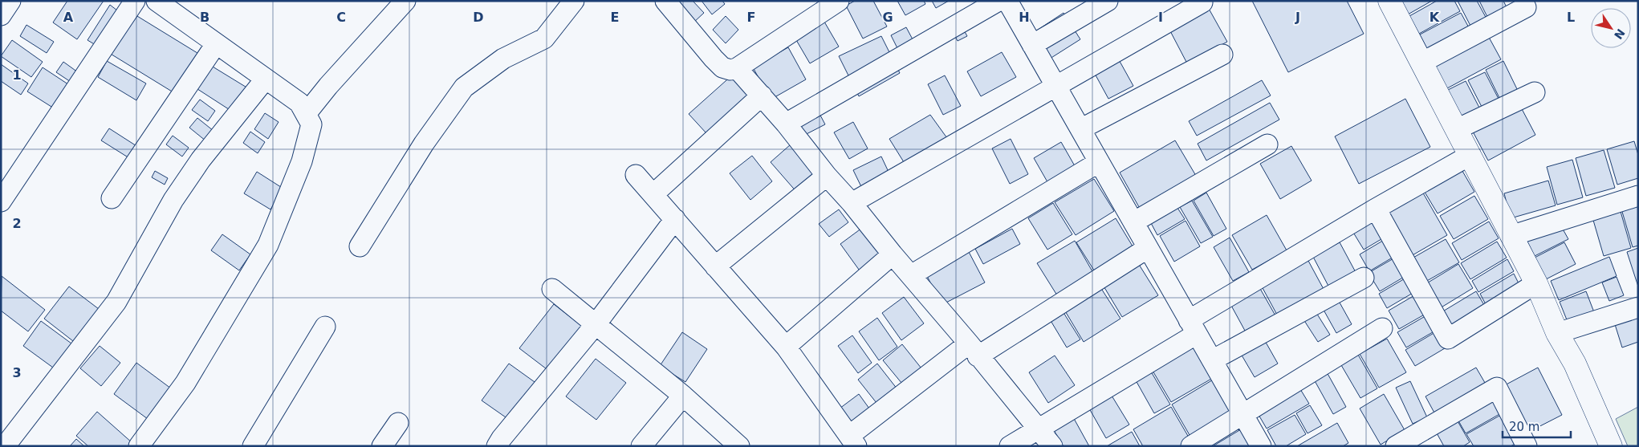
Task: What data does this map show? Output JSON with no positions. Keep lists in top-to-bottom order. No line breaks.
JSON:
{"scale_bar":"20 m","north":"bottom right","grid":{"columns":["A","B","C","D","E","F","G","H","I","J","K","L"],"rows":["1","2","3"]}}
